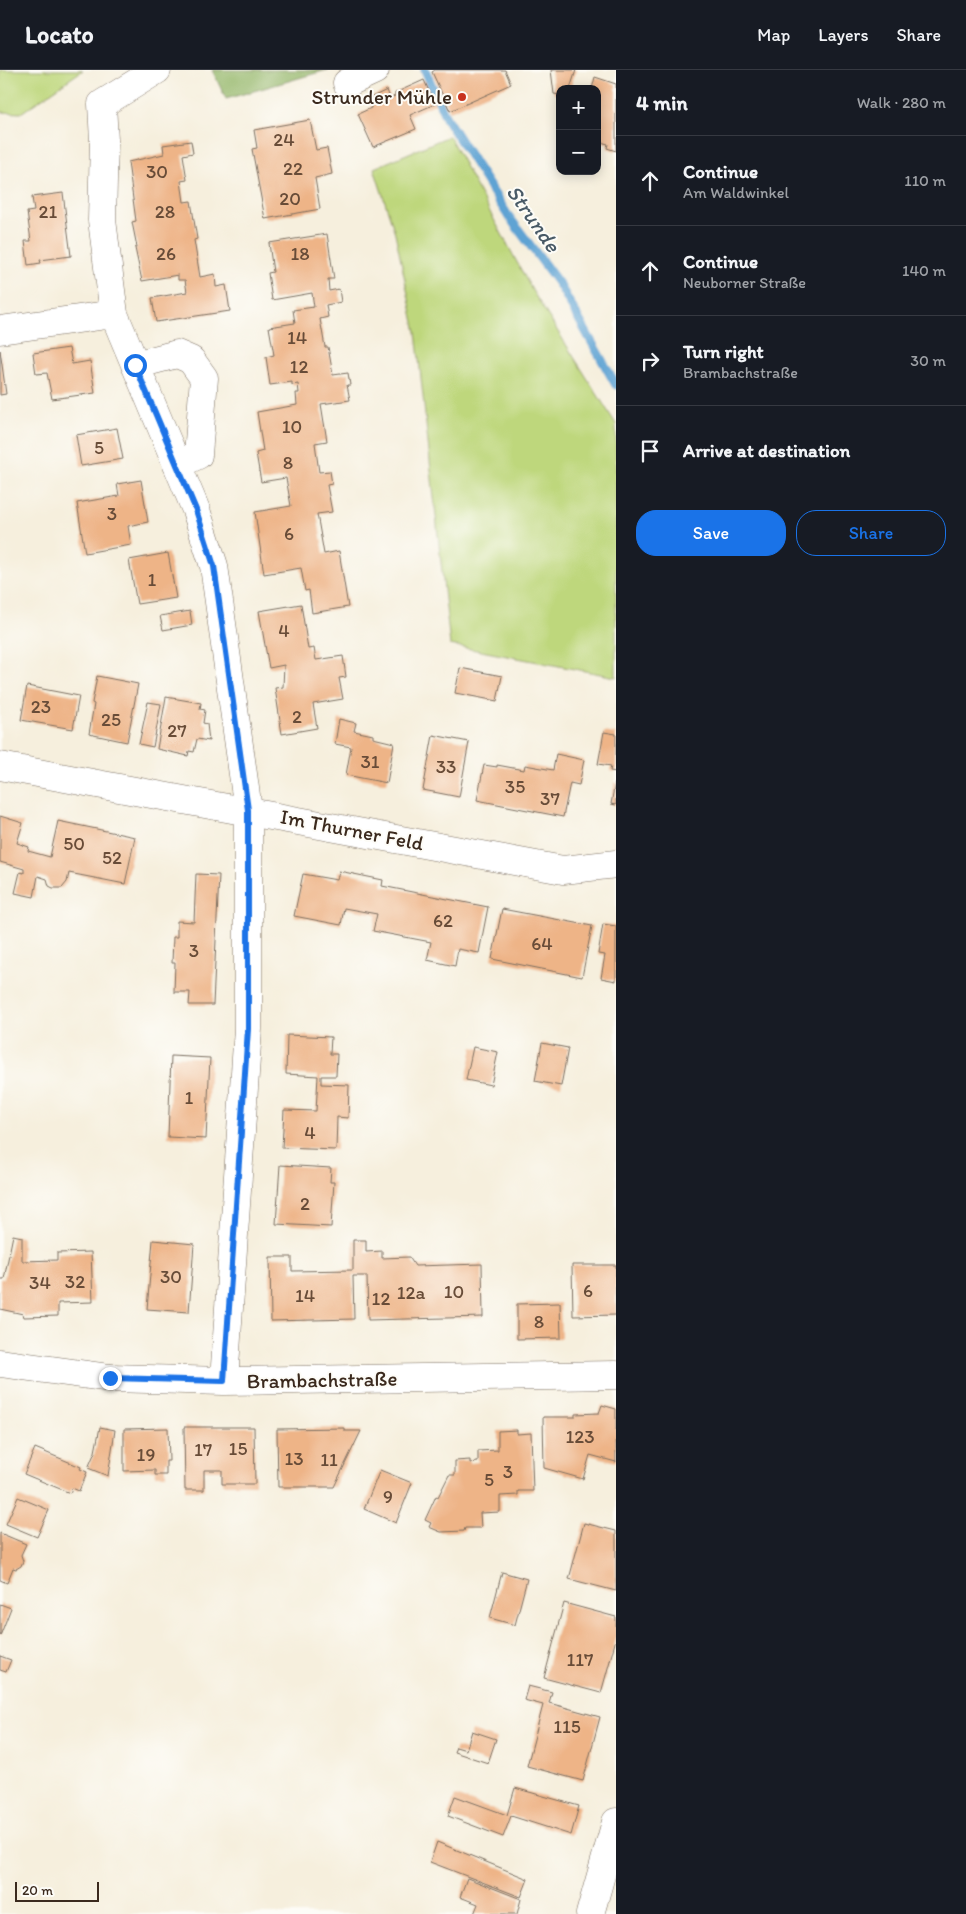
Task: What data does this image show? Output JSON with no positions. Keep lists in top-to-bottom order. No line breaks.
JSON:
{"streets":{"street":["Im Thurner Feld","Brambachstraße"]},"water":["Strunde"],"places":["Strunder Mühle"],"house_numbers":["24","22","30","20","21","28","26","18","14","12","10","5","8","3","6","1","4","23","2","25","27","31","33","35","37","50","52","62","64","3","1","4","2","30","32","34","6","10","12a","14","12","8","123","15","17","19","13","11","3","5","9","117","115"],"scale_bar":"20 m","page":{"header":"Locato","nav":["Map","Layers","Share"],"heading":["4 min","Walk · 280 m"],"map_buttons":["+","−"],"list":[["Continue","Am Waldwinkel","110 m"],["Continue","Neuborner Straße","140 m"],["Turn right","Brambachstraße","30 m"],"Arrive at destination"],"buttons":["Save","Share"],"scale":"20 m"}}
